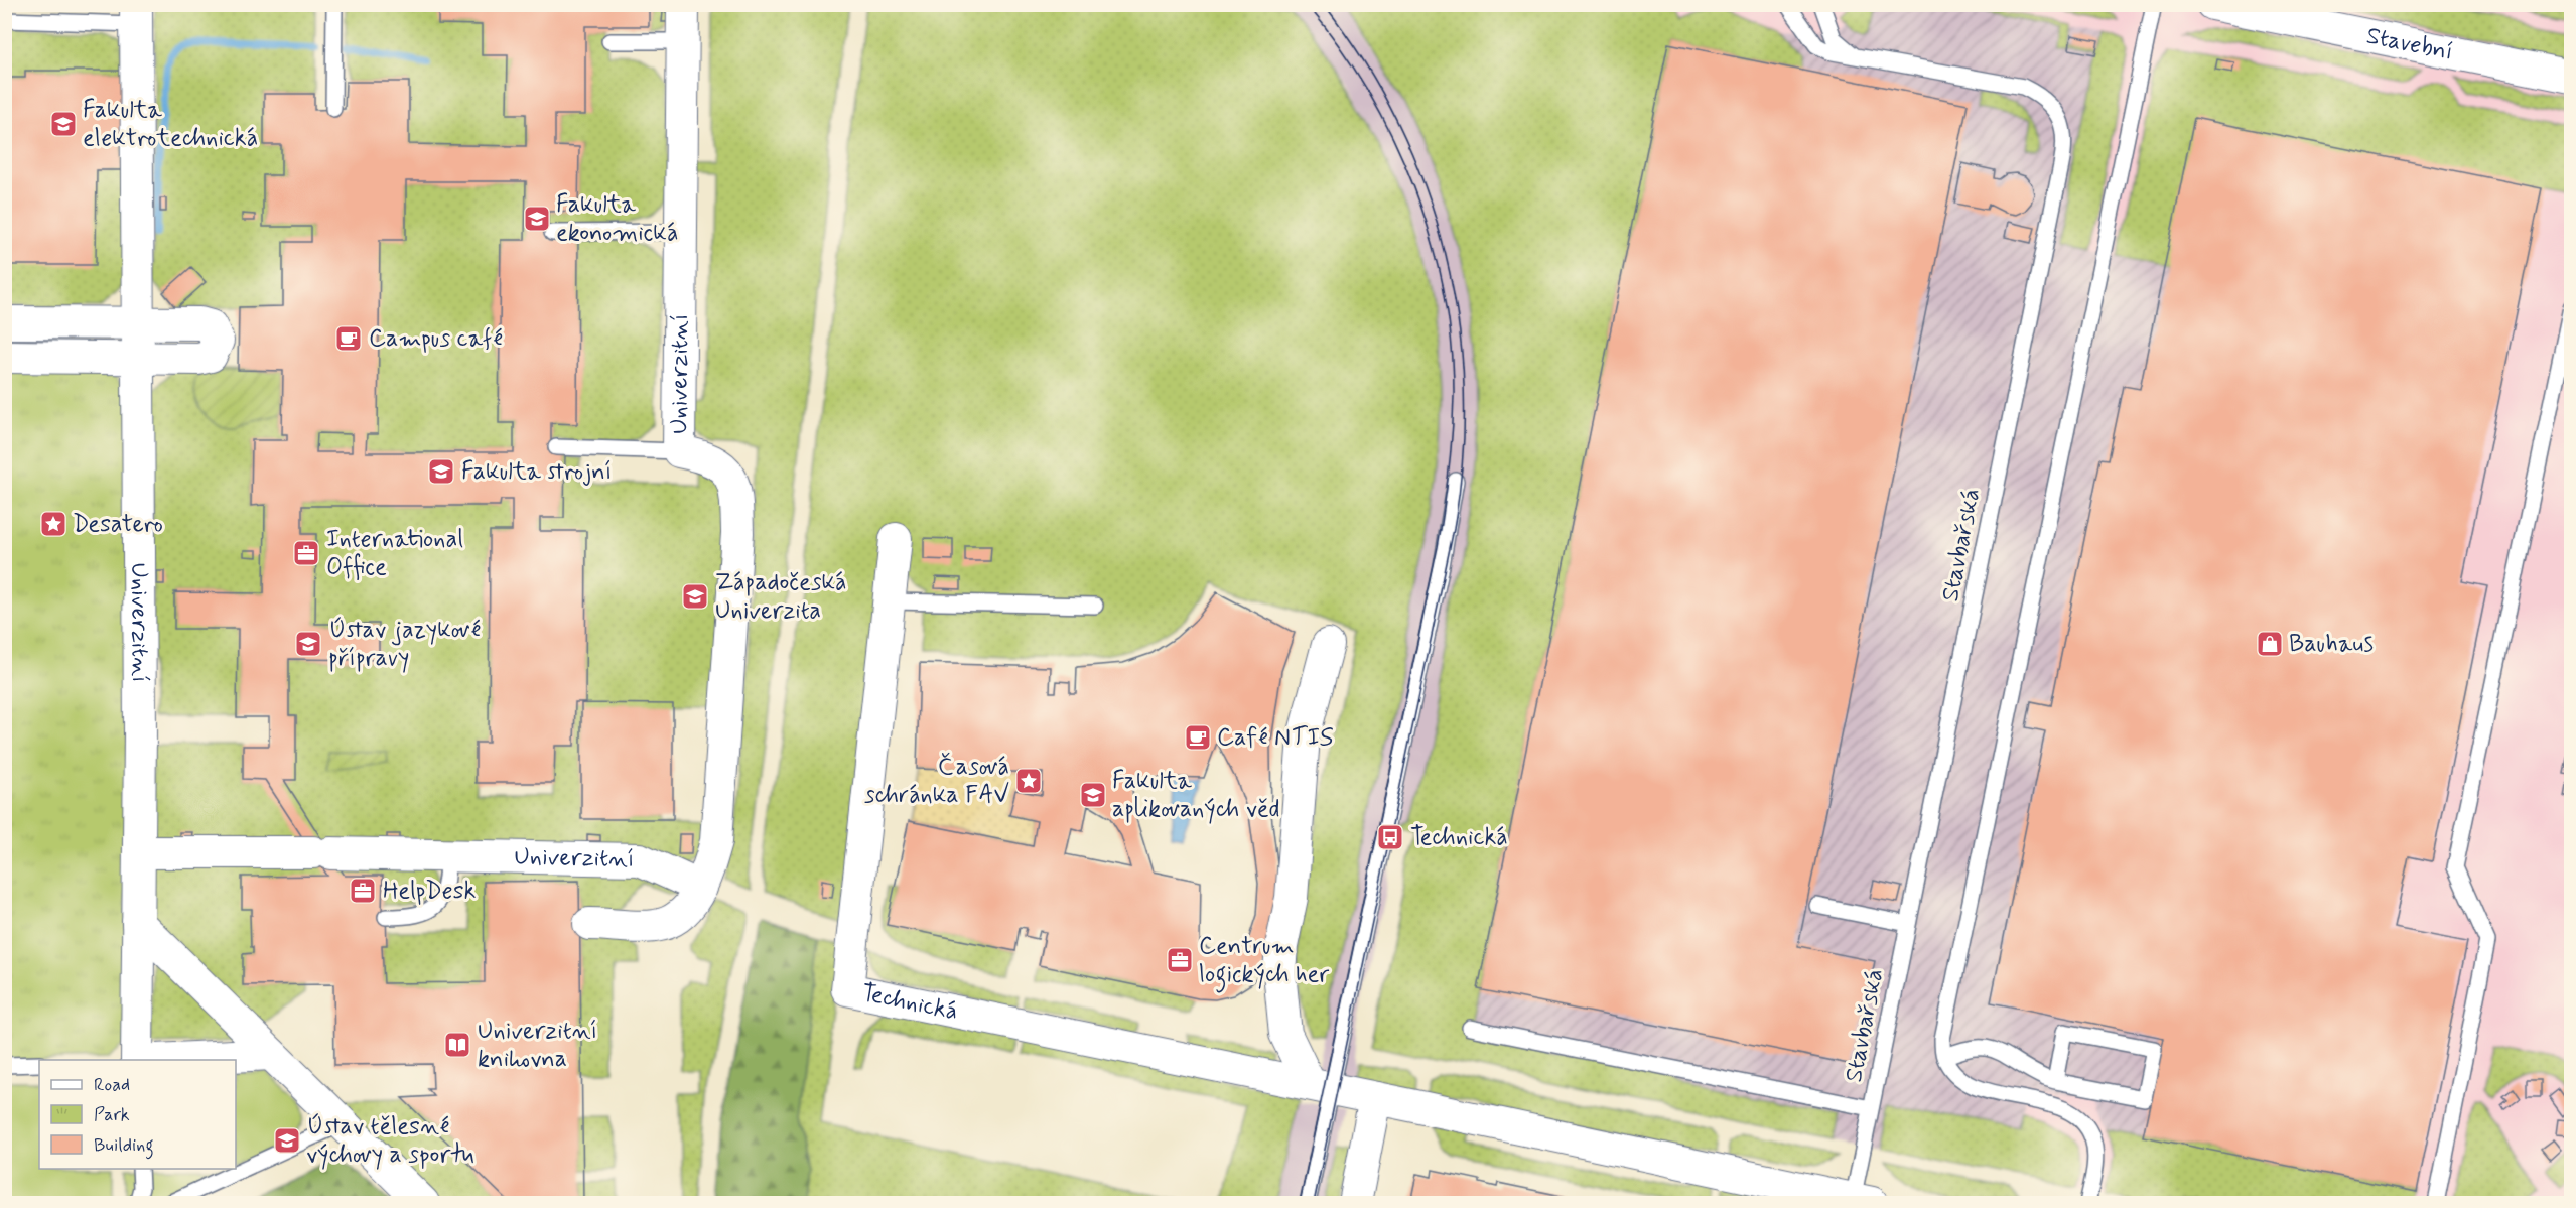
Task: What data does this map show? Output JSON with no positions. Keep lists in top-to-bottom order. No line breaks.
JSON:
{"streets":{"street":["Stavební","Univerzitní","Technická"],"lane":["Stavbařská"]},"crossings":[["Stavbařská","Technická"]],"places":{"school or university":["Fakulta elektrotechnická","Fakulta ekonomická","Fakulta strojní","Západočeská Univerzita","Ústav jazykové přípravy","Fakulta aplikovaných věd","Ústav tělesné výchovy a sportu"],"cafe":["Campus café","Café NTIS"],"place":["Desatero","Časová schránka FAV"],"office":["International Office","HelpDesk","Centrum logických her"],"shop":["Bauhaus"],"bus stop":["Technická"],"library":["Univerzitní knihovna"]},"legend":["Road","Park","Building"]}
